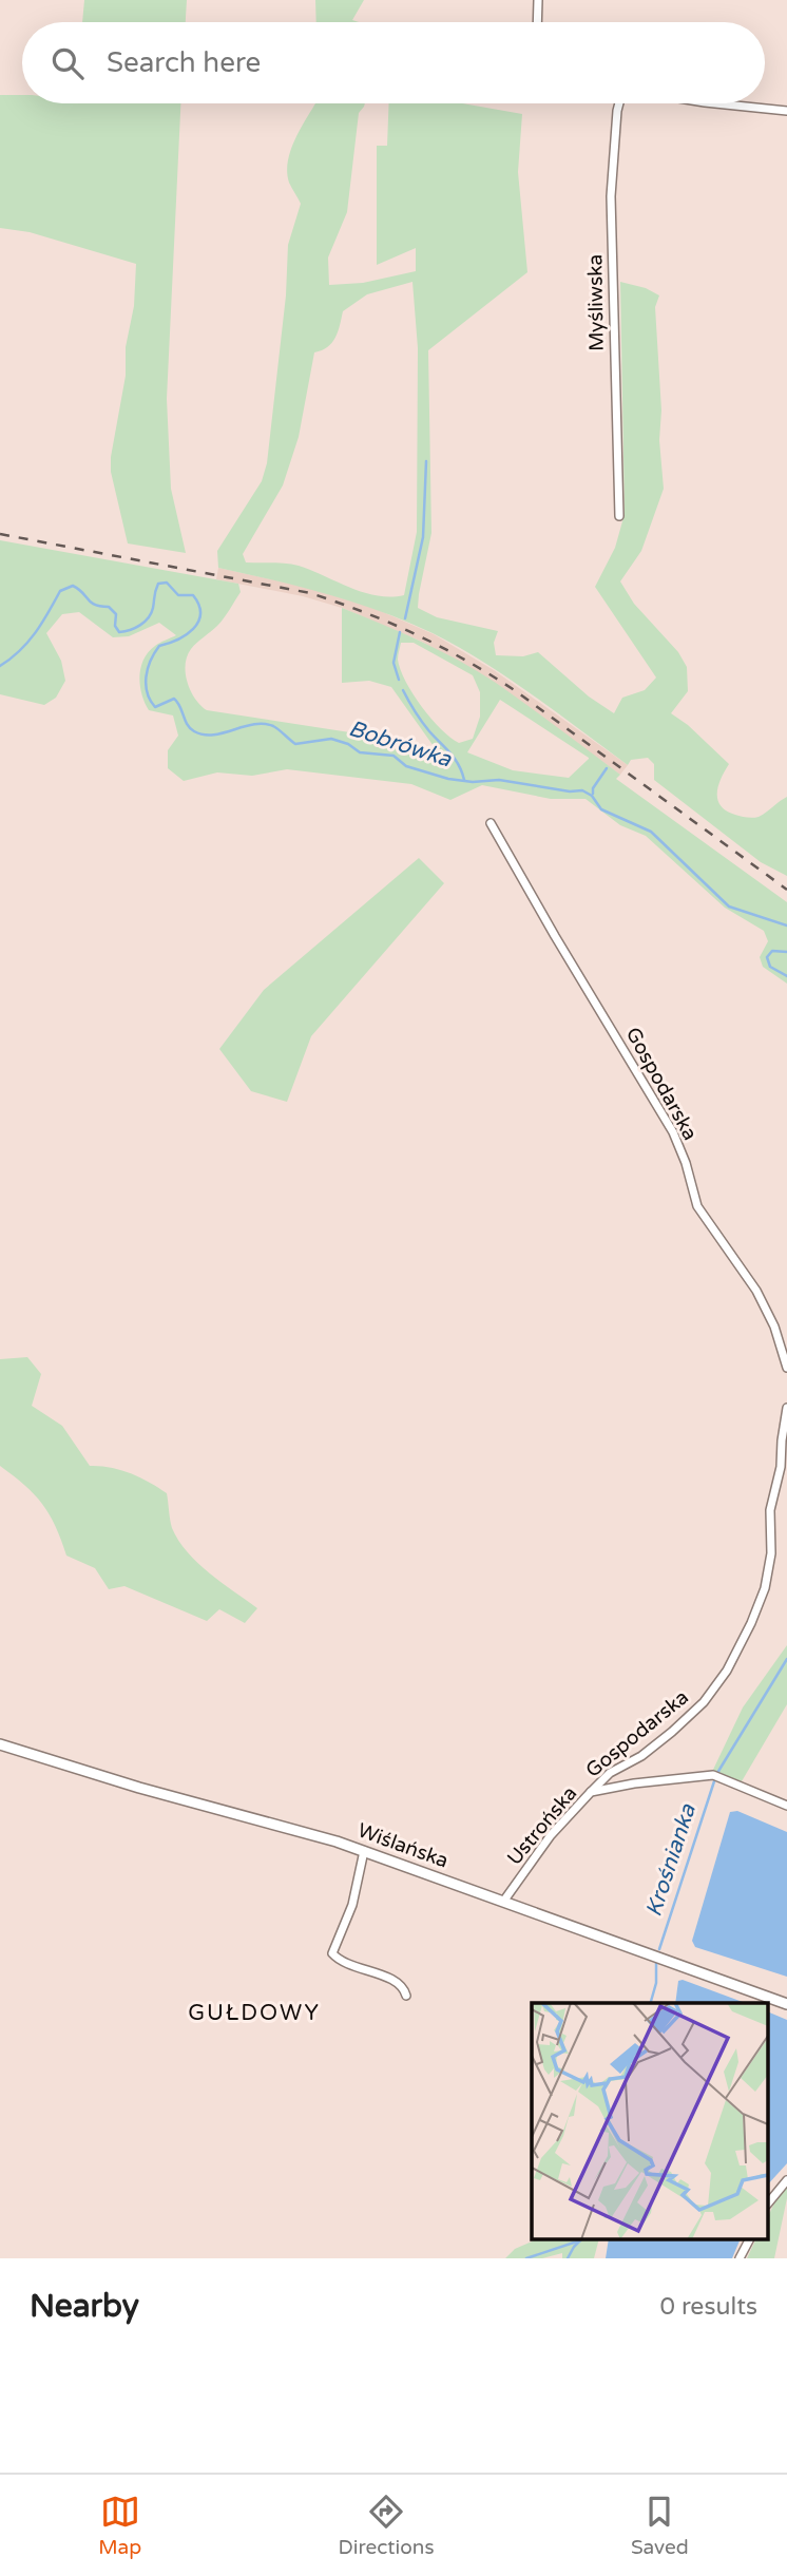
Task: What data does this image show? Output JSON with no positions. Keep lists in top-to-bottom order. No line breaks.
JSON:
{"streets":{"street":["Myśliwska","Gospodarska","Ustrońska","Wiślańska"]},"crossings":[["Gospodarska","Ustrońska"],["Ustrońska","Wiślańska"]],"districts":["GUŁDOWY"],"water":["Bobrówka","Krośnianka"],"page":{"search":"Search here","heading":["Nearby","0 results"],"nav":["Map","Directions","Saved"]}}
